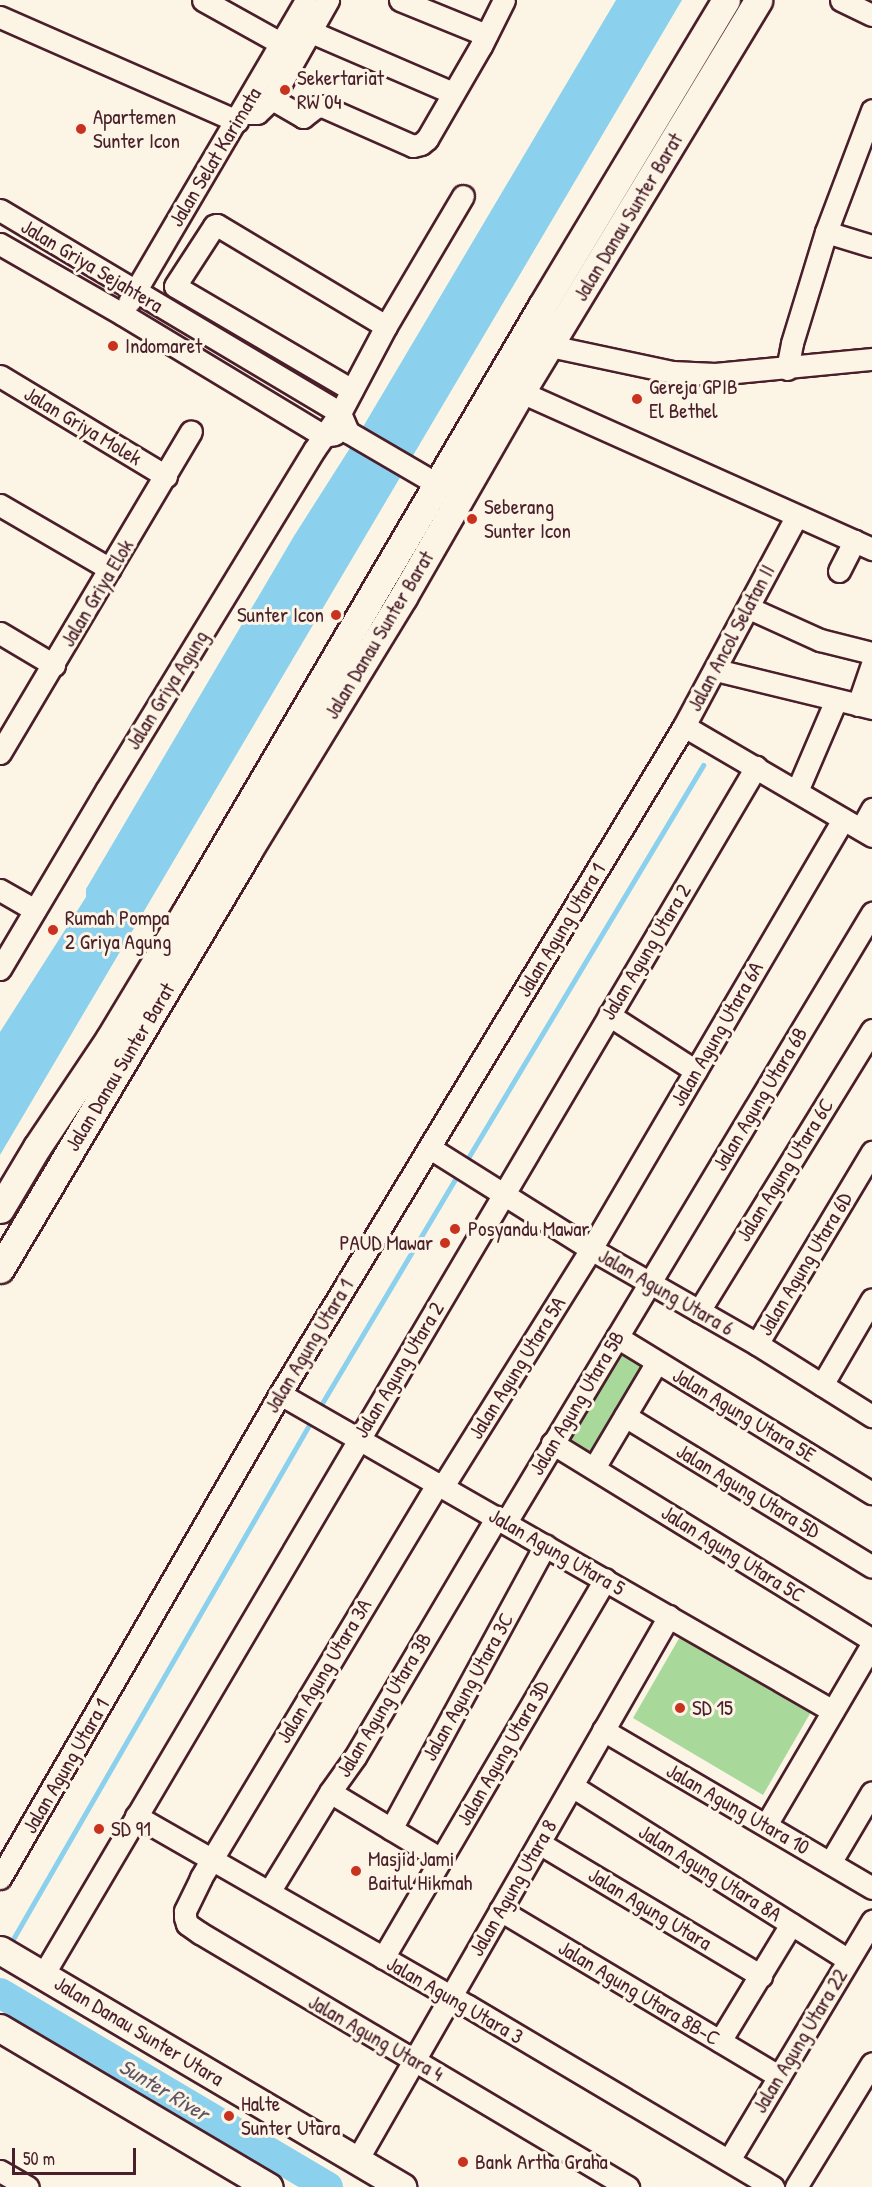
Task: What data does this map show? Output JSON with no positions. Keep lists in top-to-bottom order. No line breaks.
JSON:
{"streets":{"main road":["Jalan Danau Sunter Barat","Jalan Danau Sunter Utara"],"street":["Jalan Selat Karimata","Jalan Griya Sejahtera","Jalan Griya Molek","Jalan Griya Elok","Jalan Ancol Selatan II","Jalan Griya Agung","Jalan Agung Utara 1","Jalan Agung Utara 2","Jalan Agung Utara 6A","Jalan Agung Utara 6B","Jalan Agung Utara 6C","Jalan Agung Utara 6D","Jalan Agung Utara 6","Jalan Agung Utara 5A","Jalan Agung Utara 5B","Jalan Agung Utara 5E","Jalan Agung Utara 5D","Jalan Agung Utara 5","Jalan Agung Utara 5C","Jalan Agung Utara 3A","Jalan Agung Utara 3C","Jalan Agung Utara 3B","Jalan Agung Utara 3D","Jalan Agung Utara 10","Jalan Agung Utara 8A","Jalan Agung Utara 8","Jalan Agung Utara","Jalan Agung Utara 8B-C","Jalan Agung Utara 3","Jalan Agung Utara 4","Jalan Agung Utara 22"]},"crossings":[["Jalan Selat Karimata","Jalan Griya Sejahtera"],["Jalan Danau Sunter Barat","Jalan Griya Sejahtera"],["Jalan Griya Sejahtera","Jalan Griya Agung"],["Jalan Griya Molek","Jalan Griya Elok"],["Jalan Ancol Selatan II","Jalan Agung Utara 1"],["Jalan Ancol Selatan II","Jalan Agung Utara 2"],["Jalan Ancol Selatan II","Jalan Agung Utara 6A"],["Jalan Agung Utara 1","Jalan Agung Utara 6"],["Jalan Agung Utara 1","Jalan Agung Utara 5"],["Jalan Agung Utara 2","Jalan Agung Utara 6"],["Jalan Agung Utara 2","Jalan Agung Utara 5"],["Jalan Agung Utara 2","Jalan Agung Utara 3"],["Jalan Agung Utara 2","Jalan Danau Sunter Utara"],["Jalan Agung Utara 6A","Jalan Agung Utara 6"],["Jalan Agung Utara 6A","Jalan Agung Utara 5A"],["Jalan Agung Utara 6B","Jalan Agung Utara 6"],["Jalan Agung Utara 6B","Jalan Agung Utara 5B"],["Jalan Agung Utara 6C","Jalan Agung Utara 6"],["Jalan Agung Utara 6D","Jalan Agung Utara 6"],["Jalan Agung Utara 6","Jalan Agung Utara 5A"],["Jalan Agung Utara 6","Jalan Agung Utara 5B"],["Jalan Agung Utara 5A","Jalan Agung Utara 5"],["Jalan Agung Utara 5A","Jalan Agung Utara 3A"],["Jalan Agung Utara 5B","Jalan Agung Utara 5E"],["Jalan Agung Utara 5B","Jalan Agung Utara 5"],["Jalan Agung Utara 5B","Jalan Agung Utara 5C"],["Jalan Agung Utara 5B","Jalan Agung Utara 3B"],["Jalan Agung Utara 5","Jalan Agung Utara 3A"],["Jalan Agung Utara 5","Jalan Agung Utara 3C"],["Jalan Agung Utara 5","Jalan Agung Utara 3B"],["Jalan Agung Utara 5","Jalan Agung Utara 3D"],["Jalan Agung Utara 5","Jalan Agung Utara 8"],["Jalan Agung Utara 3A","Jalan Agung Utara 3"],["Jalan Agung Utara 3A","Jalan Agung Utara 4"],["Jalan Agung Utara 3B","Jalan Agung Utara 3"],["Jalan Agung Utara 3D","Jalan Agung Utara 3"],["Jalan Agung Utara 10","Jalan Agung Utara 8"],["Jalan Agung Utara 8A","Jalan Agung Utara 8"],["Jalan Agung Utara 8A","Jalan Agung Utara 22"],["Jalan Agung Utara 8","Jalan Agung Utara"],["Jalan Agung Utara 8","Jalan Agung Utara 8B-C"],["Jalan Agung Utara 8","Jalan Agung Utara 3"],["Jalan Agung Utara 8","Jalan Danau Sunter Utara"],["Jalan Agung Utara 8","Jalan Agung Utara 4"],["Jalan Agung Utara 8B-C","Jalan Agung Utara 22"],["Jalan Agung Utara 3","Jalan Agung Utara 4"],["Jalan Agung Utara 3","Jalan Agung Utara 22"]],"water":["Sunter River"],"places":["Sekertariat RW 04","Apartemen Sunter Icon","Indomaret","Gereja GPIB El Bethel","Seberang Sunter Icon","Sunter Icon","Rumah Pompa 2 Griya Agung","Posyandu Mawar","PAUD Mawar","SD 15","SD 91","Masjid Jami Baitul Hikmah","Halte Sunter Utara","Bank Artha Graha"],"scale_bar":"50 m"}
